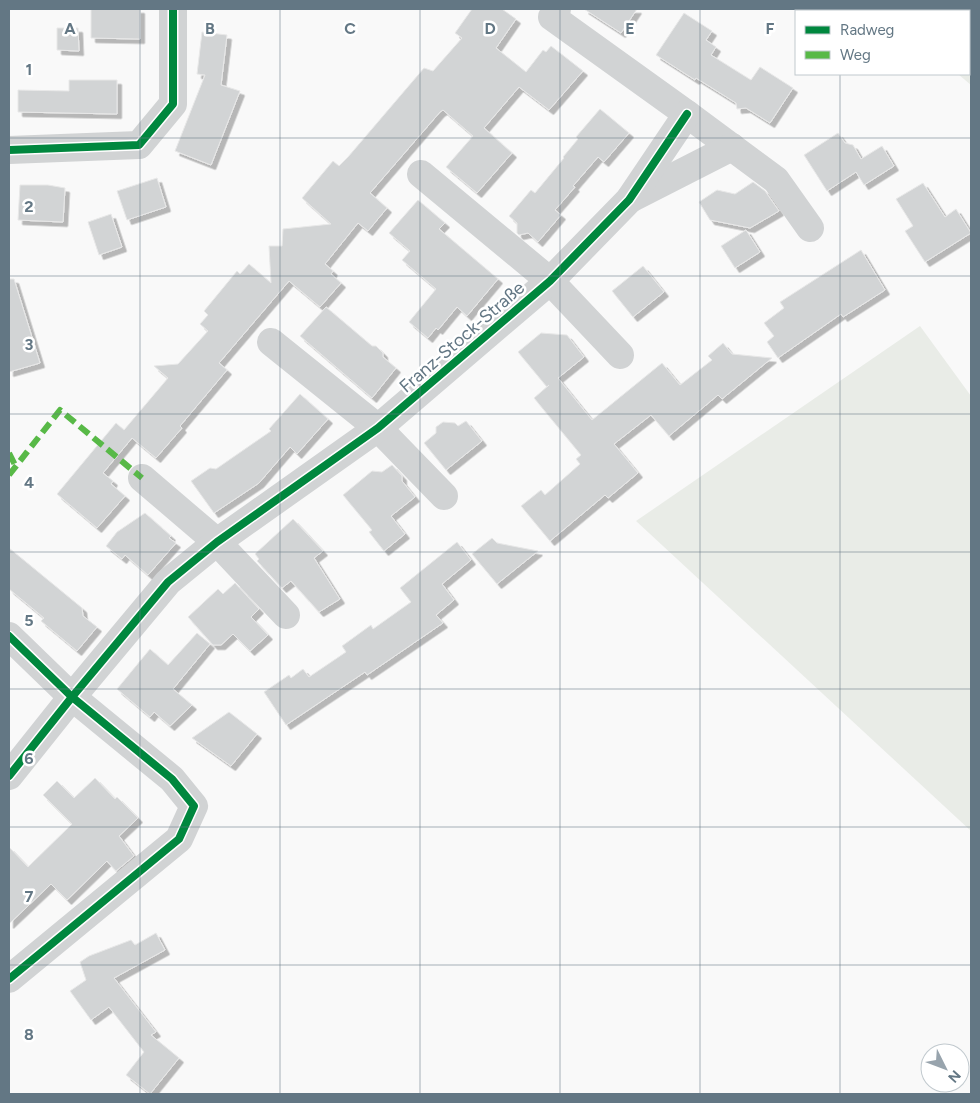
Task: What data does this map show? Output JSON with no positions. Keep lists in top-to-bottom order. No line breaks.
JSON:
{"streets":{"street":["Franz-Stock-Straße"]},"legend":["Radweg","Weg"],"north":"bottom right","grid":{"columns":["A","B","C","D","E","F"],"rows":["1","2","3","4","5","6","7","8"]}}
